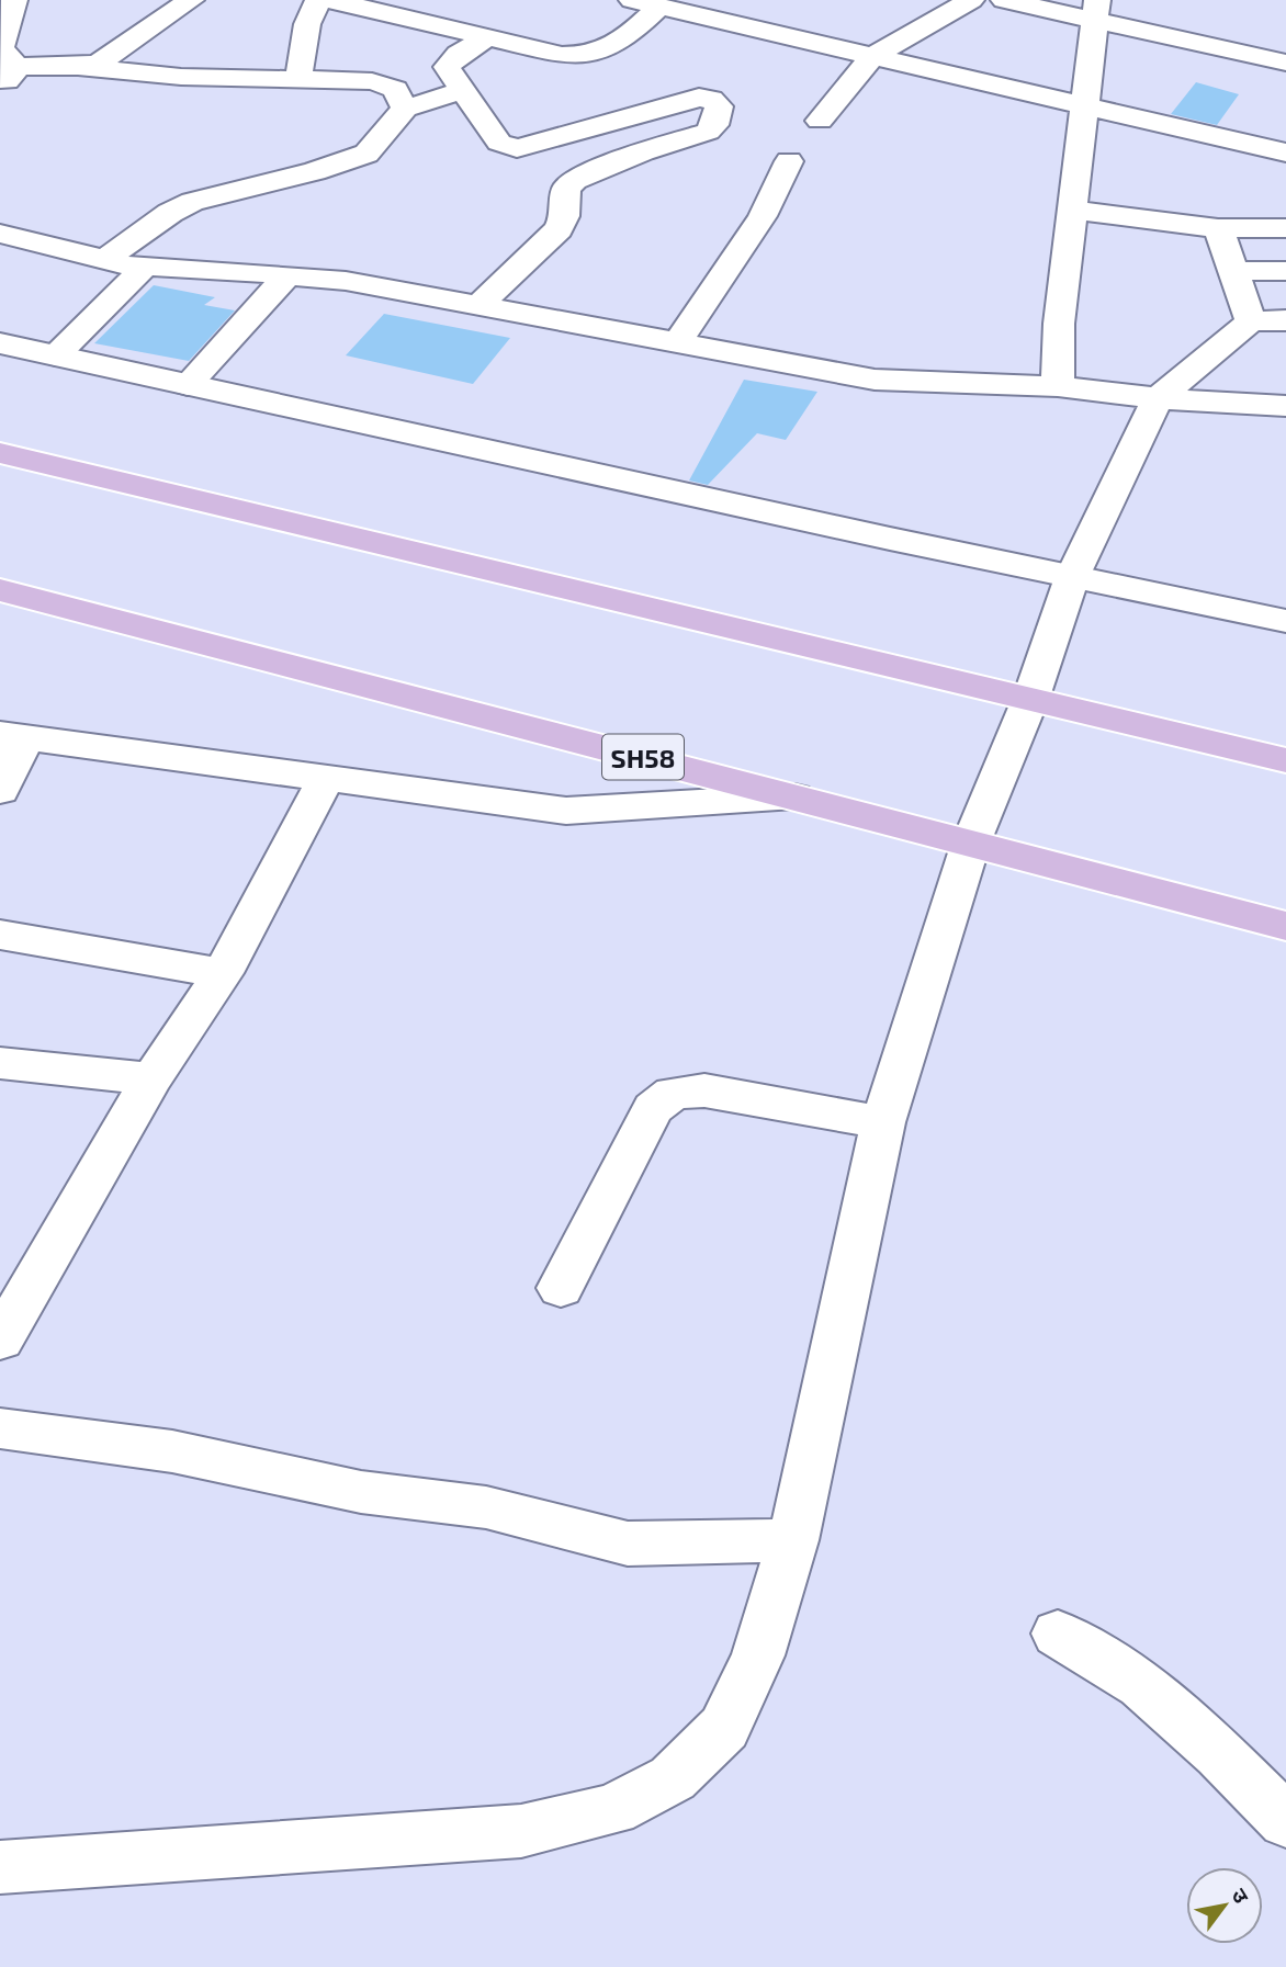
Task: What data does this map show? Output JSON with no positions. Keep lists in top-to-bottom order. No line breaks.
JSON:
{"streets":{"main road":["SH58"]},"north":"top right"}
